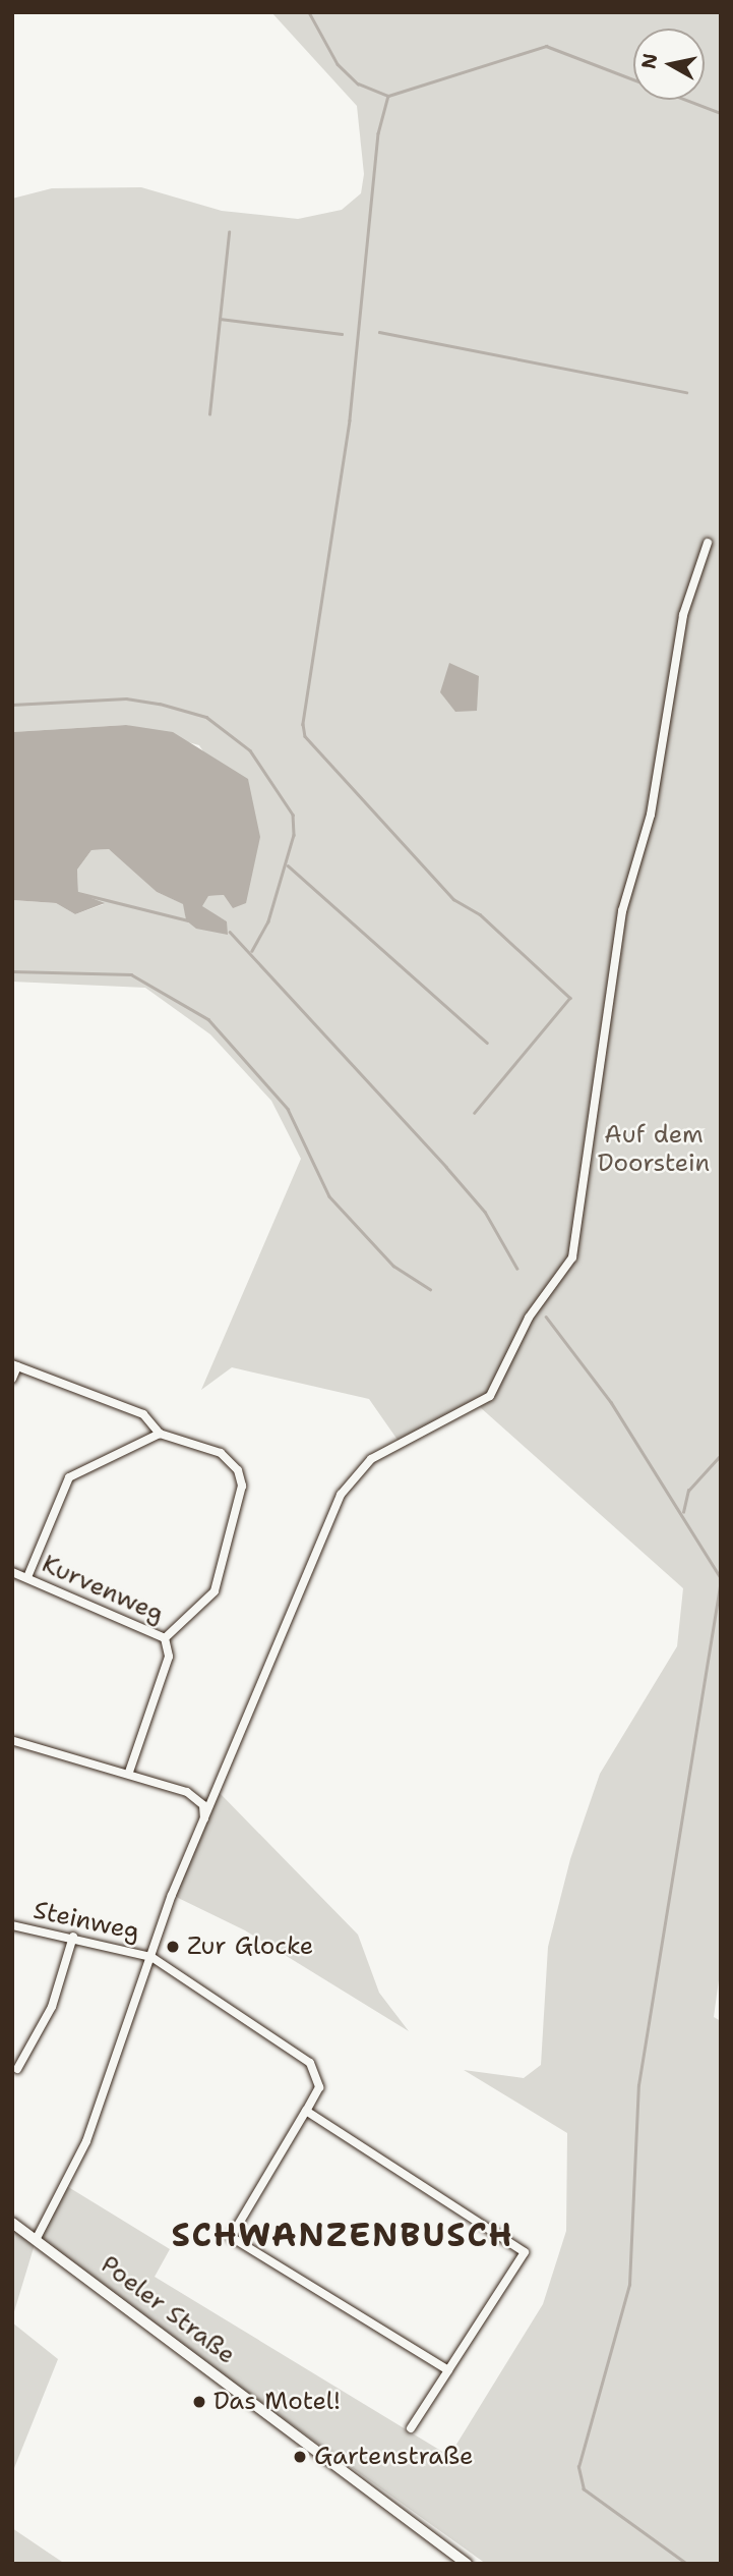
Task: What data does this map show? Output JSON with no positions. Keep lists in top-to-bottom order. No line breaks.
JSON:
{"streets":{"main road":["Poeler Straße"],"street":["Kurvenweg","Steinweg"]},"districts":["SCHWANZENBUSCH"],"parks":["Auf dem Doorstein"],"places":["Zur Glocke","Das Motel!","Gartenstraße"],"north":"left"}
